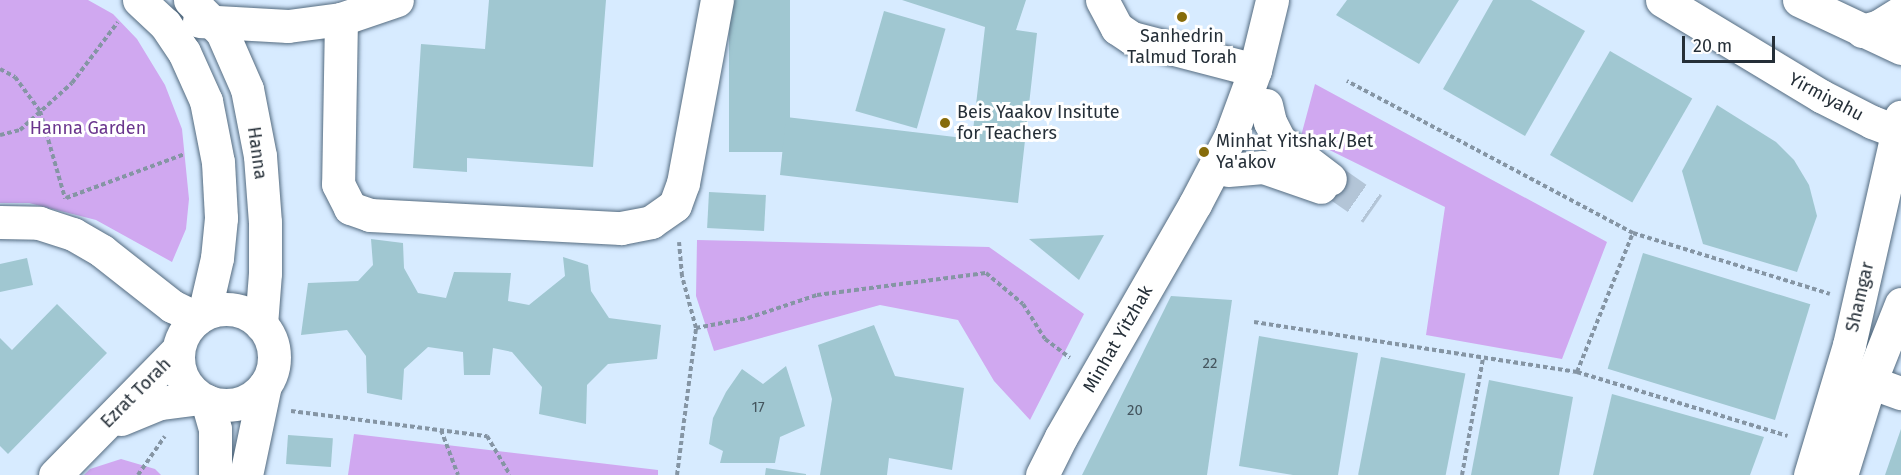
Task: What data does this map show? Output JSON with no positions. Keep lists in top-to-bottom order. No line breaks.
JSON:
{"streets":{"street":["Yirmiyahu","Hanna","Shamgar","Minhat Yitzhak","Ezrat Torah"]},"crossings":[["Yirmiyahu","Shamgar"],["Hanna","Ezrat Torah"]],"parks":["Hanna Garden"],"places":["Sanhedrin Talmud Torah","Beis Yaakov Insitute for Teachers","Minhat Yitshak/Bet Ya'akov"],"house_numbers":["22","17","20"],"scale_bar":"20 m"}
